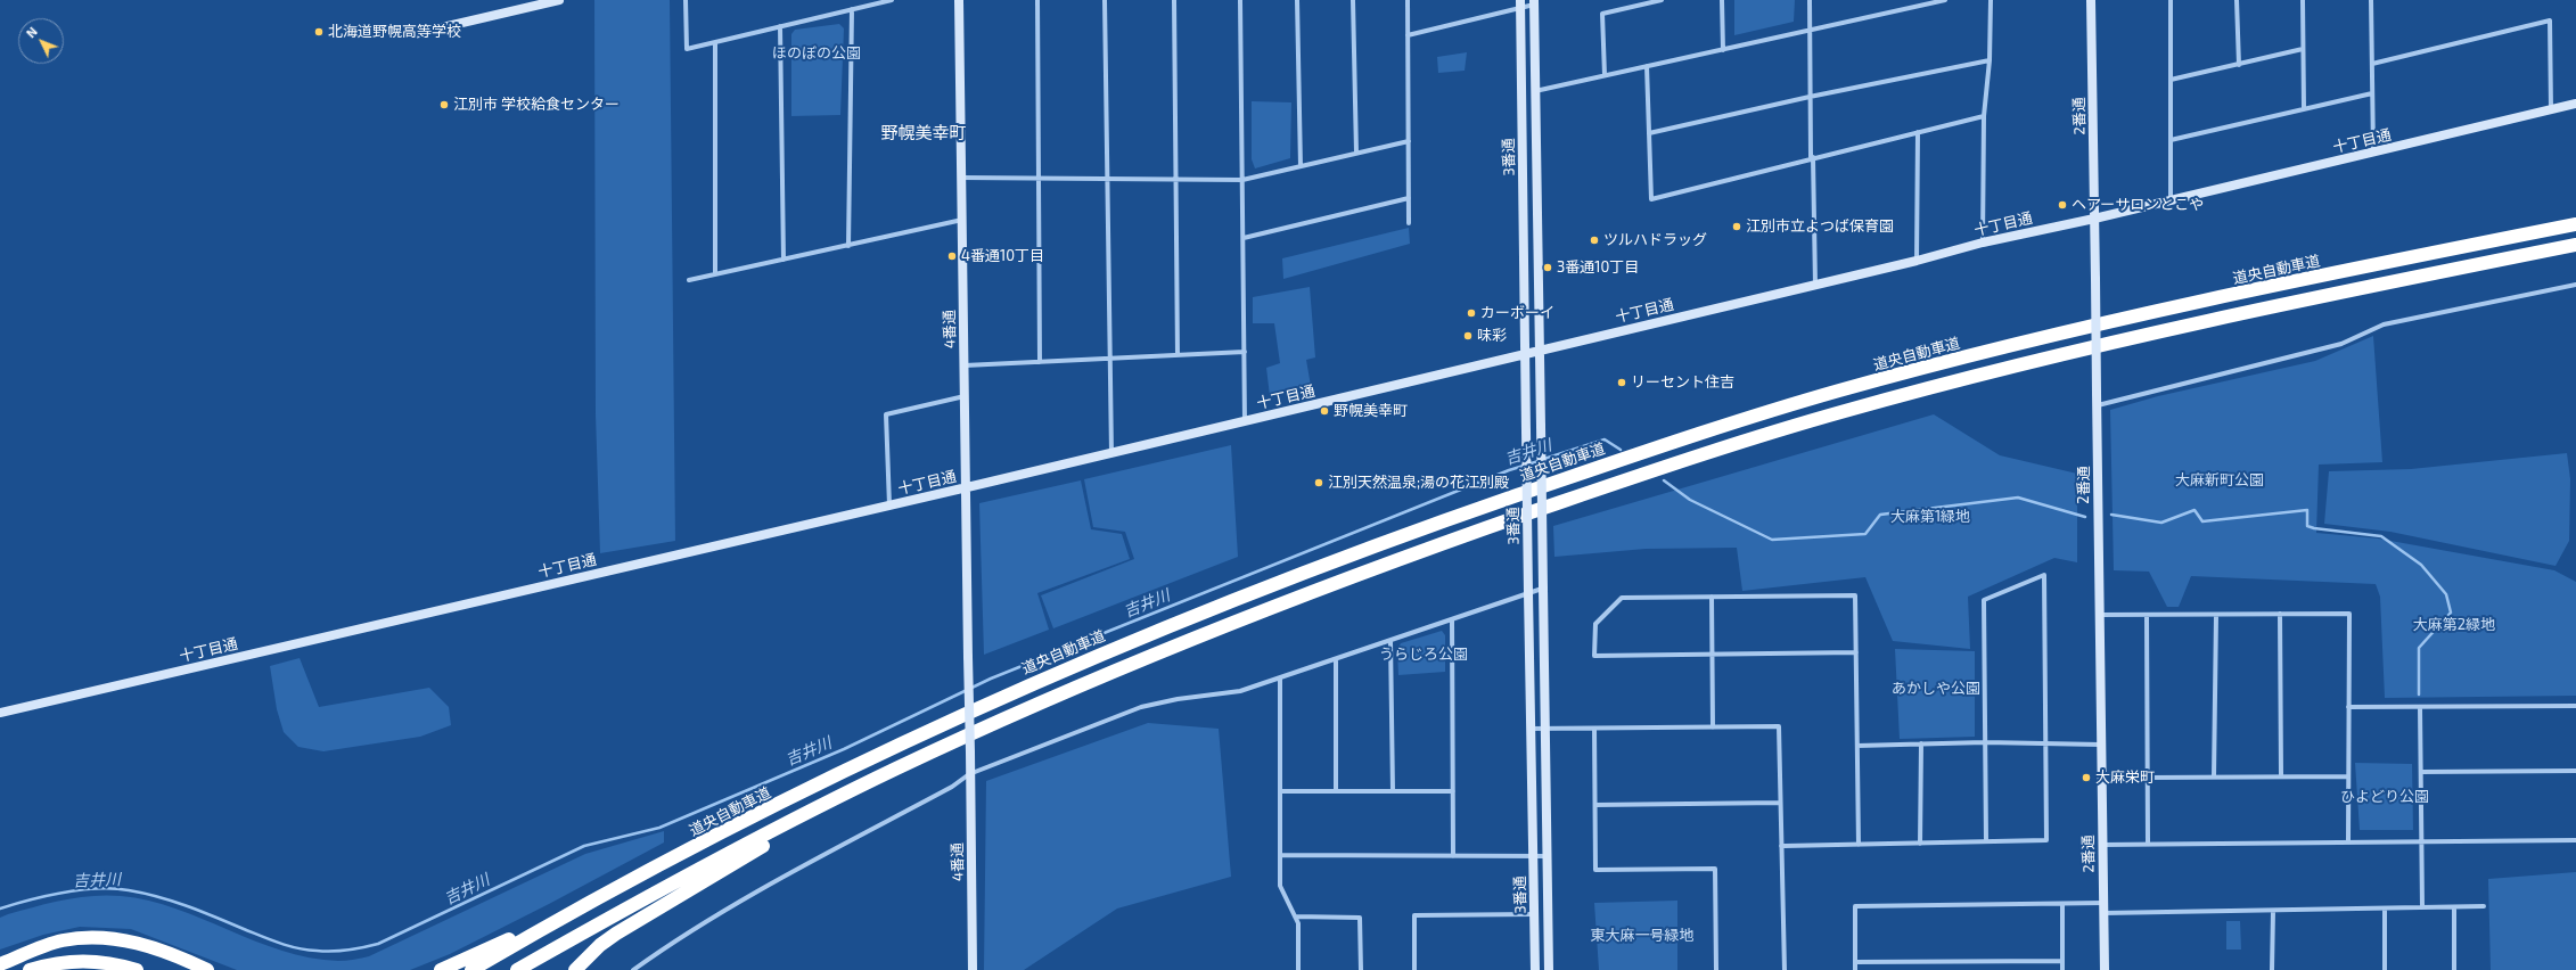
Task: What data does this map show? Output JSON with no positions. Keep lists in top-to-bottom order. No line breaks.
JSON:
{"streets":{"highway":["道央自動車道"],"street":["2番通","十丁目通","3番通","4番通"]},"crossings":[["2番通","十丁目通"],["十丁目通","3番通"],["十丁目通","4番通"]],"districts":["野幌美幸町"],"water":["吉井川"],"parks":["ほのぼの公園","大麻新町公園","大麻第1緑地","大麻第2緑地","うらじろ公園","あかしや公園","ひよどり公園","東大麻一号緑地"],"places":["北海道野幌高等学校","江別市 学校給食センター","ヘアーサロンとこや","江別市立よつば保育園","ツルハドラッグ","4番通10丁目","3番通10丁目","カーボーイ","味彩","リーセント住吉","野幌美幸町","江別天然温泉;湯の花江別殿","大麻栄町"],"north":"top left"}
